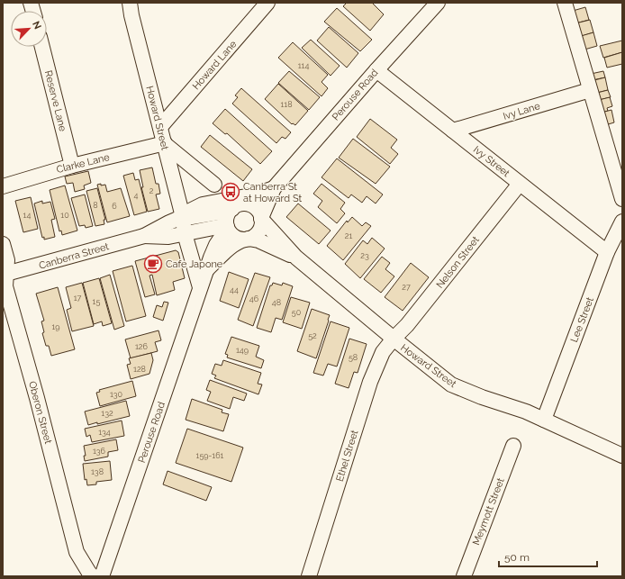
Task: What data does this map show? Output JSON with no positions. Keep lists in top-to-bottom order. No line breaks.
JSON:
{"streets":{"street":["Howard Lane","Perouse Road","Reserve Lane","Ivy Lane","Howard Street","Ivy Street","Clarke Lane","Canberra Street","Nelson Street","Lee Street","Oberon Street","Ethel Street","Meymott Street"]},"crossings":[["Howard Lane","Howard Street"],["Perouse Road","Howard Street"],["Perouse Road","Ivy Street"],["Perouse Road","Canberra Street"],["Reserve Lane","Clarke Lane"],["Ivy Lane","Ivy Street"],["Howard Street","Clarke Lane"],["Howard Street","Canberra Street"],["Howard Street","Nelson Street"],["Howard Street","Lee Street"],["Howard Street","Ethel Street"],["Ivy Street","Nelson Street"],["Ivy Street","Lee Street"],["Canberra Street","Oberon Street"],["Nelson Street","Ethel Street"]],"places":{"bus stop":["Canberra St at Howard St"],"cafe":["Cafe Japone"]},"house_numbers":["114","118","2","4","8","6","14","10","21","23","27","44","17","46","15","48","50","19","52","126","149","58","128","130","132","134","136","159-161","138"],"scale_bar":"50 m","north":"top right"}
